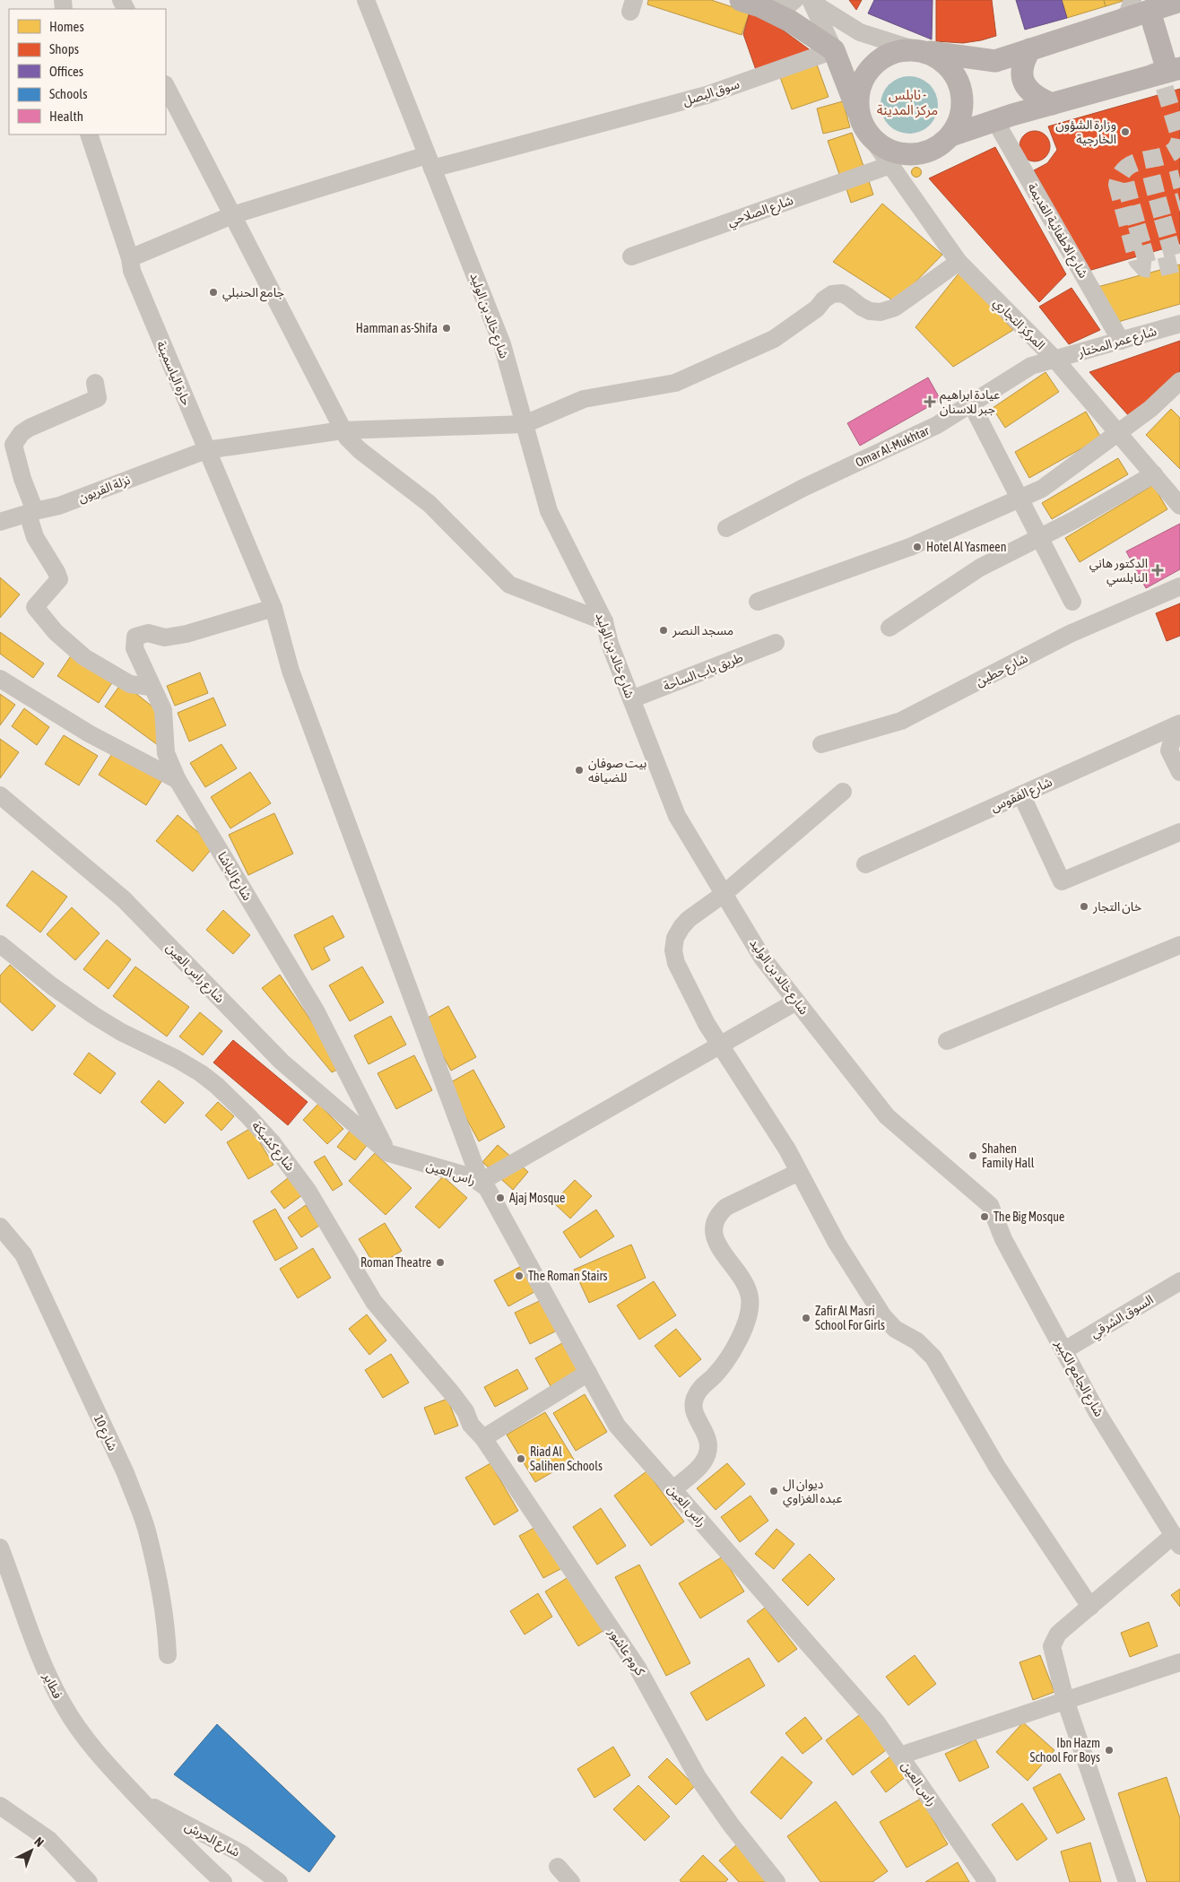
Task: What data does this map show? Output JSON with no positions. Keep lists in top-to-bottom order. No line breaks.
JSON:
{"streets":{"street":["سوق البصل","شارع الصلاحي","شارع الاطفائية القديمة","شارع خالد بن الوليد","المركز التجاري","شارع عمر المختار","حارة الياسمينة","Omar Al-Mukhtar","نزلة القريون","شارع حطين","طريق باب الساحة","شارع الفقوس","شارع الباشا","شارع راس العين","شارع كشيكة","راس العين","السوق الشرقي","شارع الجامع الكبير","شارع 10","كروم عاشور","فطاير","شارع الحرش"]},"crossings":[["سوق البصل","شارع خالد بن الوليد"],["سوق البصل","حارة الياسمينة"],["شارع الصلاحي","المركز التجاري"],["شارع الاطفائية القديمة","شارع عمر المختار"],["شارع خالد بن الوليد","نزلة القريون"],["شارع خالد بن الوليد","طريق باب الساحة"],["شارع خالد بن الوليد","شارع الجامع الكبير"],["المركز التجاري","شارع عمر المختار"],["المركز التجاري","Omar Al-Mukhtar"],["شارع عمر المختار","Omar Al-Mukhtar"],["حارة الياسمينة","نزلة القريون"],["حارة الياسمينة","شارع الباشا"],["حارة الياسمينة","راس العين"],["شارع الباشا","شارع راس العين"],["شارع الباشا","راس العين"],["شارع راس العين","راس العين"],["شارع كشيكة","كروم عاشور"],["السوق الشرقي","شارع الجامع الكبير"],["فطاير","شارع الحرش"]],"districts":["نابلس - مركز المدينة"],"places":{"other":["وزارة الشؤون الخارجية","جامع الحنبلي","Hamman as-Shifa","Hotel Al Yasmeen","مسجد النصر","بيت صوفان للضيافه","خان التجار","Shahen Family Hall","Ajaj Mosque","The Big Mosque","Roman Theatre","The Roman Stairs","Zafir Al Masri School For Girls","Riad Al Salihen Schools","ديوان ال عبده الغزاوي","Ibn Hazm School For Boys"],"health":["عيادة ابراهيم جبر للاسنان","الدكتور هاني النابلسي"]},"legend":["Homes","Shops","Offices","Schools","Health"],"north":"top right"}
